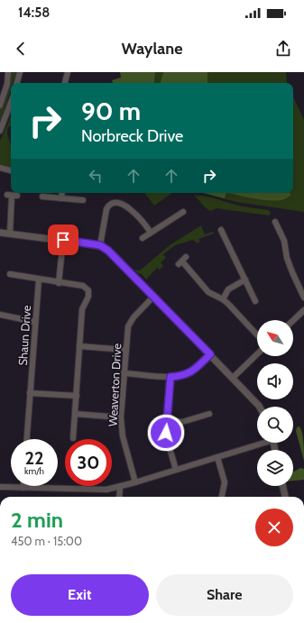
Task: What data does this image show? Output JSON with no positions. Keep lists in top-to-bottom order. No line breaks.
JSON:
{"streets":{"street":["Shaun Drive","Weaverton Drive"]},"north":"top left","page":{"status":"14:58","header":"Waylane","turn":["90 m","Norbreck Drive"],"speed":"22 km/h","limit":"30","heading":["2 min","450 m · 15:00"],"buttons":["Exit","Share"]}}
